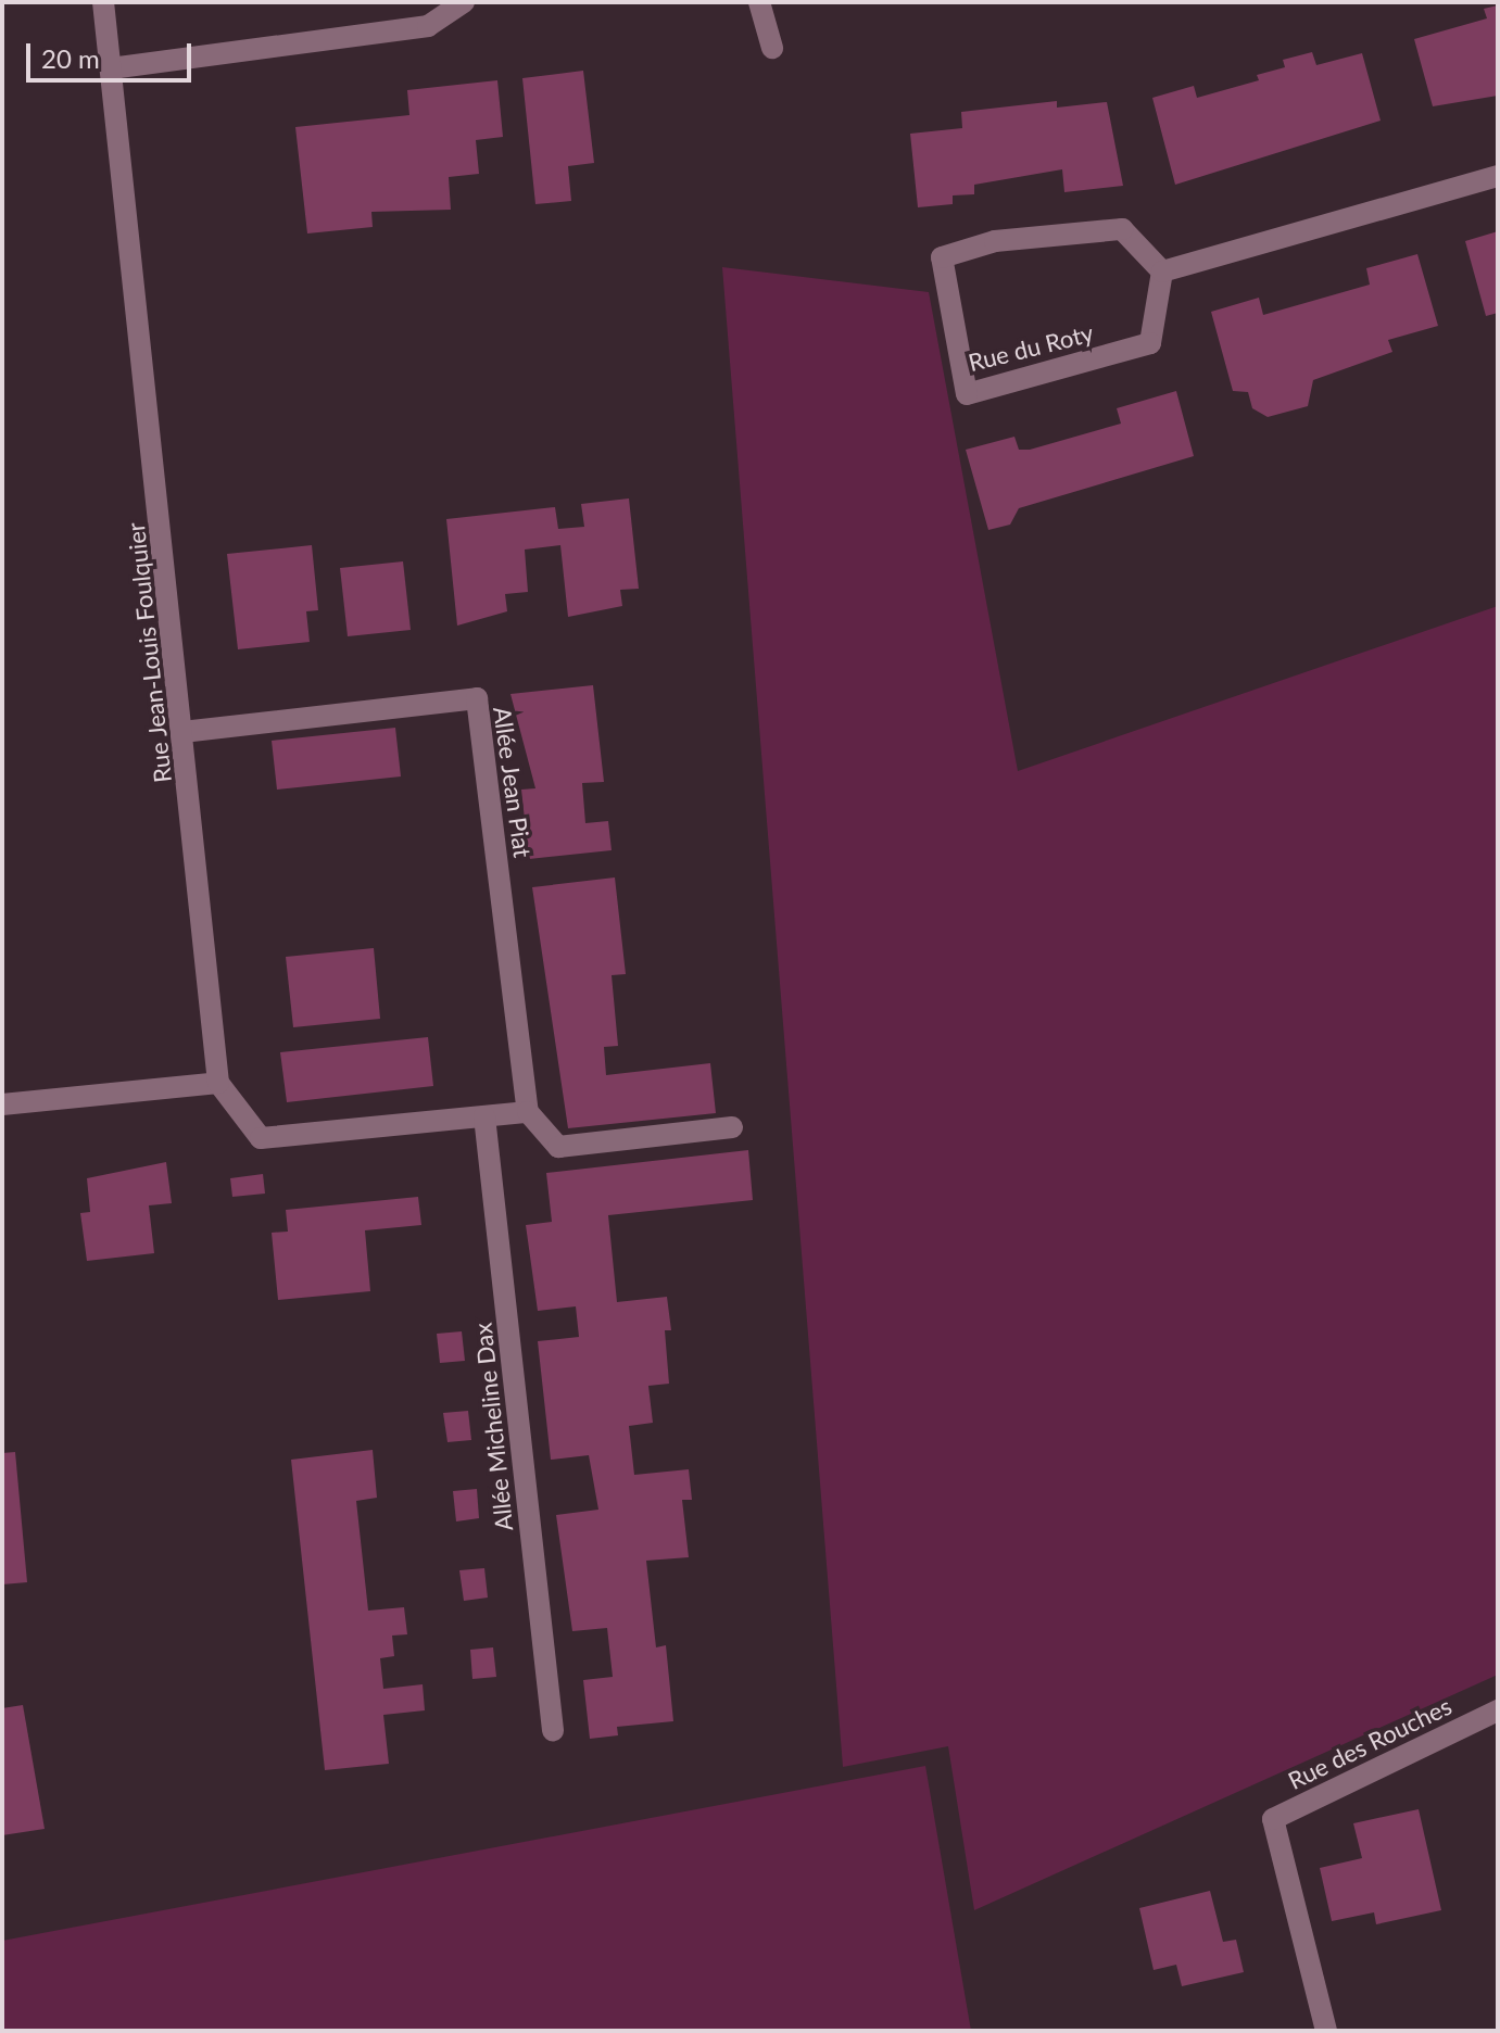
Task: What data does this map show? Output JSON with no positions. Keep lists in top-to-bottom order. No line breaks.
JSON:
{"streets":{"street":["Rue du Roty","Rue Jean-Louis Foulquier","Allée Jean Piat","Allée Micheline Dax","Rue des Rouches"]},"crossings":[["Rue Jean-Louis Foulquier","Allée Jean Piat"]],"scale_bar":"20 m"}
